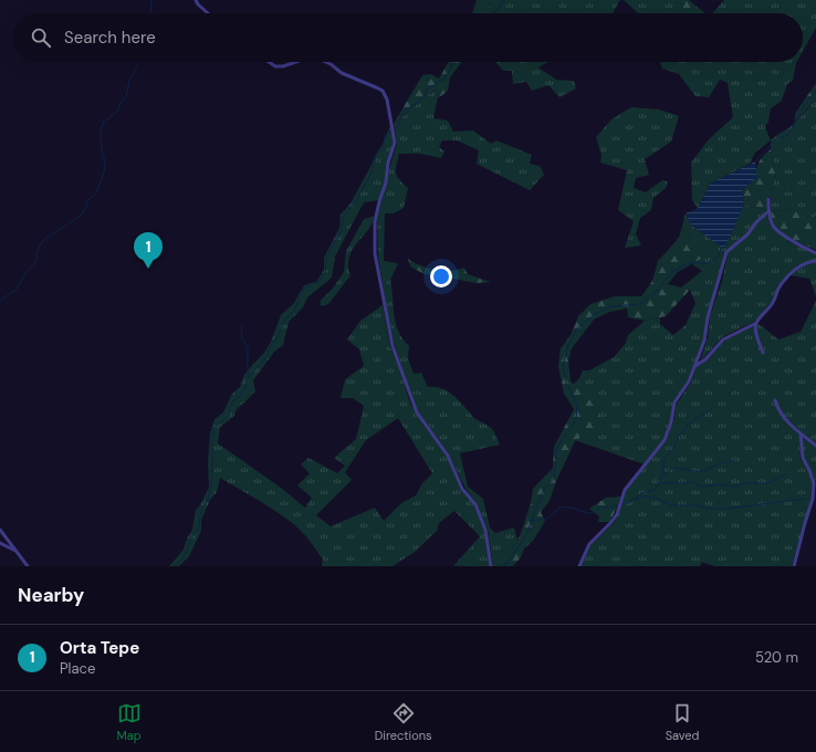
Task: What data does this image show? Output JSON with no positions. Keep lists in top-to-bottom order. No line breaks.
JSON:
{"page":{"search":"Search here","pins":"1","heading":"Nearby","list":[{"mark":"1","name":"Orta Tepe","note":"Place","value":"520 m"}],"nav":["Map","Directions","Saved"]}}
